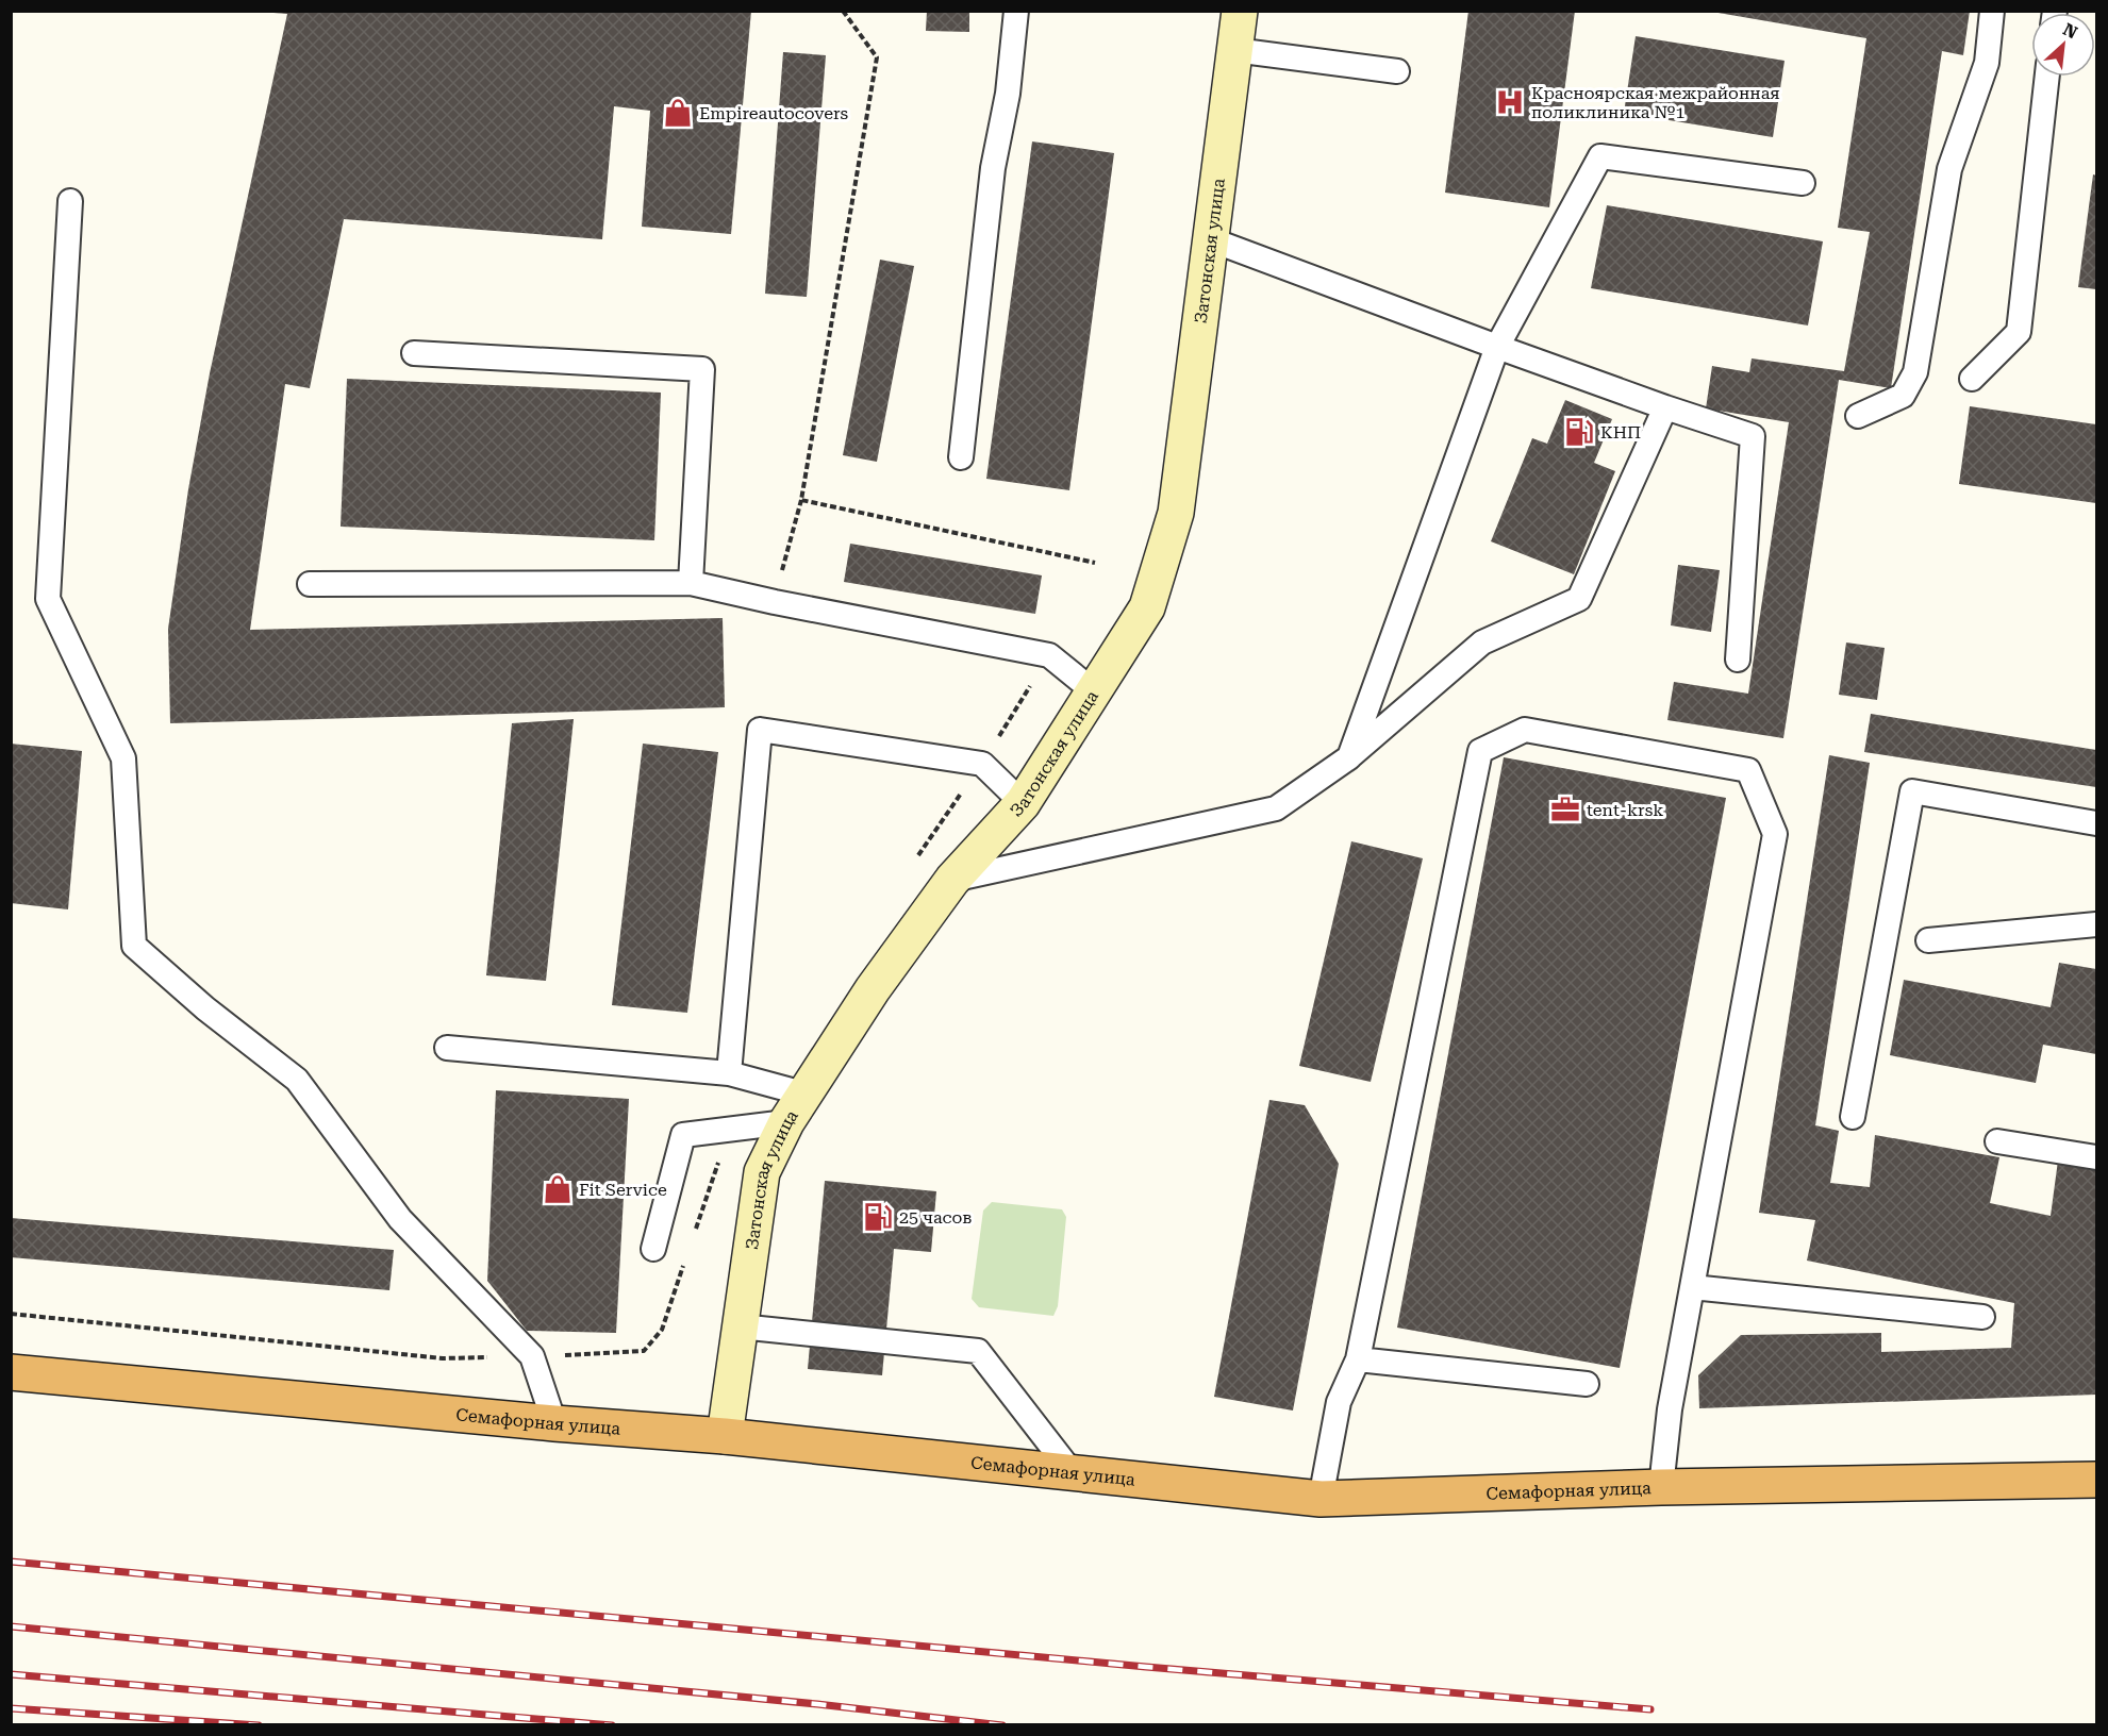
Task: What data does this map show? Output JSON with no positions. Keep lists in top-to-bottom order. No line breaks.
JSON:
{"streets":{"highway":["Семафорная улица"],"main road":["Затонская улица"]},"crossings":[["Затонская улица","Семафорная улица"]],"places":{"hospital":["Красноярская межрайонная поликлиника №1"],"shop":["Empireautocovers","Fit Service"],"fuel station":["КНП","25 часов"],"office":["tent-krsk"]},"north":"top right"}
